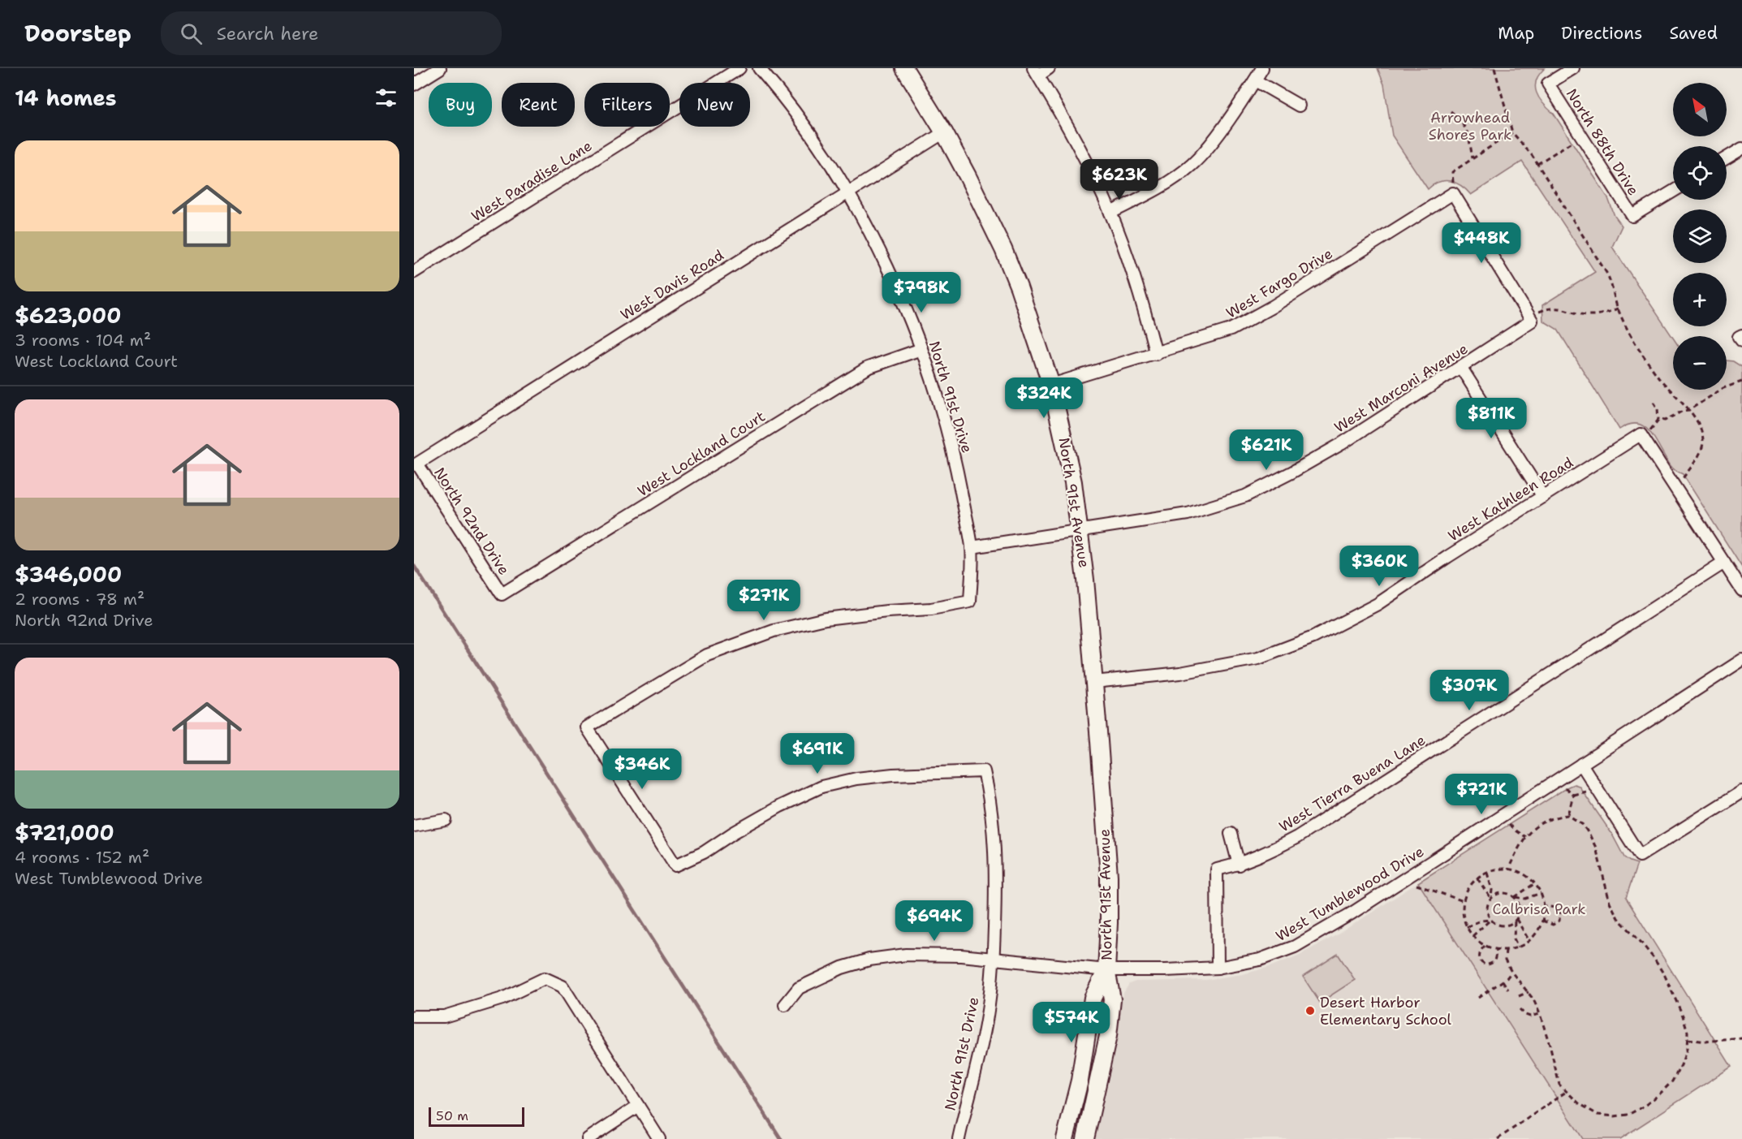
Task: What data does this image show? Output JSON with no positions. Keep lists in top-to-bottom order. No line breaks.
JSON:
{"streets":{"main road":["North 91st Avenue"],"street":["North 88th Drive","West Paradise Lane","West Fargo Drive","West Davis Road","West Marconi Avenue","North 91st Drive","West Lockland Court","West Kathleen Road","North 92nd Drive","West Tierra Buena Lane","West Tumblewood Drive"]},"crossings":[["West Fargo Drive","North 91st Avenue"],["West Davis Road","North 91st Drive"],["West Davis Road","North 91st Avenue"],["West Davis Road","North 92nd Drive"],["West Marconi Avenue","North 91st Drive"],["West Marconi Avenue","North 91st Avenue"],["North 91st Drive","West Lockland Court"],["North 91st Drive","West Tumblewood Drive"],["West Lockland Court","North 92nd Drive"],["West Kathleen Road","North 91st Avenue"],["North 91st Avenue","West Tumblewood Drive"],["West Tierra Buena Lane","West Tumblewood Drive"]],"parks":["Arrowhead Shores Park","Calbrisa Park"],"places":["Desert Harbor Elementary School"],"scale_bar":"50 m","north":"top left","page":{"header":"Doorstep","search":"Search here","nav":["Map","Directions","Saved"],"heading":"14 homes","map_buttons":["+","−"],"chip":["Buy","Rent","Filters","New"],"list":[{"name":"$623,000","note":"3 rooms · 104 m² · West Lockland Court"},{"name":"$346,000","note":"2 rooms · 78 m² · North 92nd Drive"},{"name":"$721,000","note":"4 rooms · 152 m² · West Tumblewood Drive"}],"price":["$623K","$448K","$798K","$324K","$811K","$621K","$360K","$271K","$307K","$691K","$346K","$721K","$694K","$574K"],"scale":"50 m"}}
